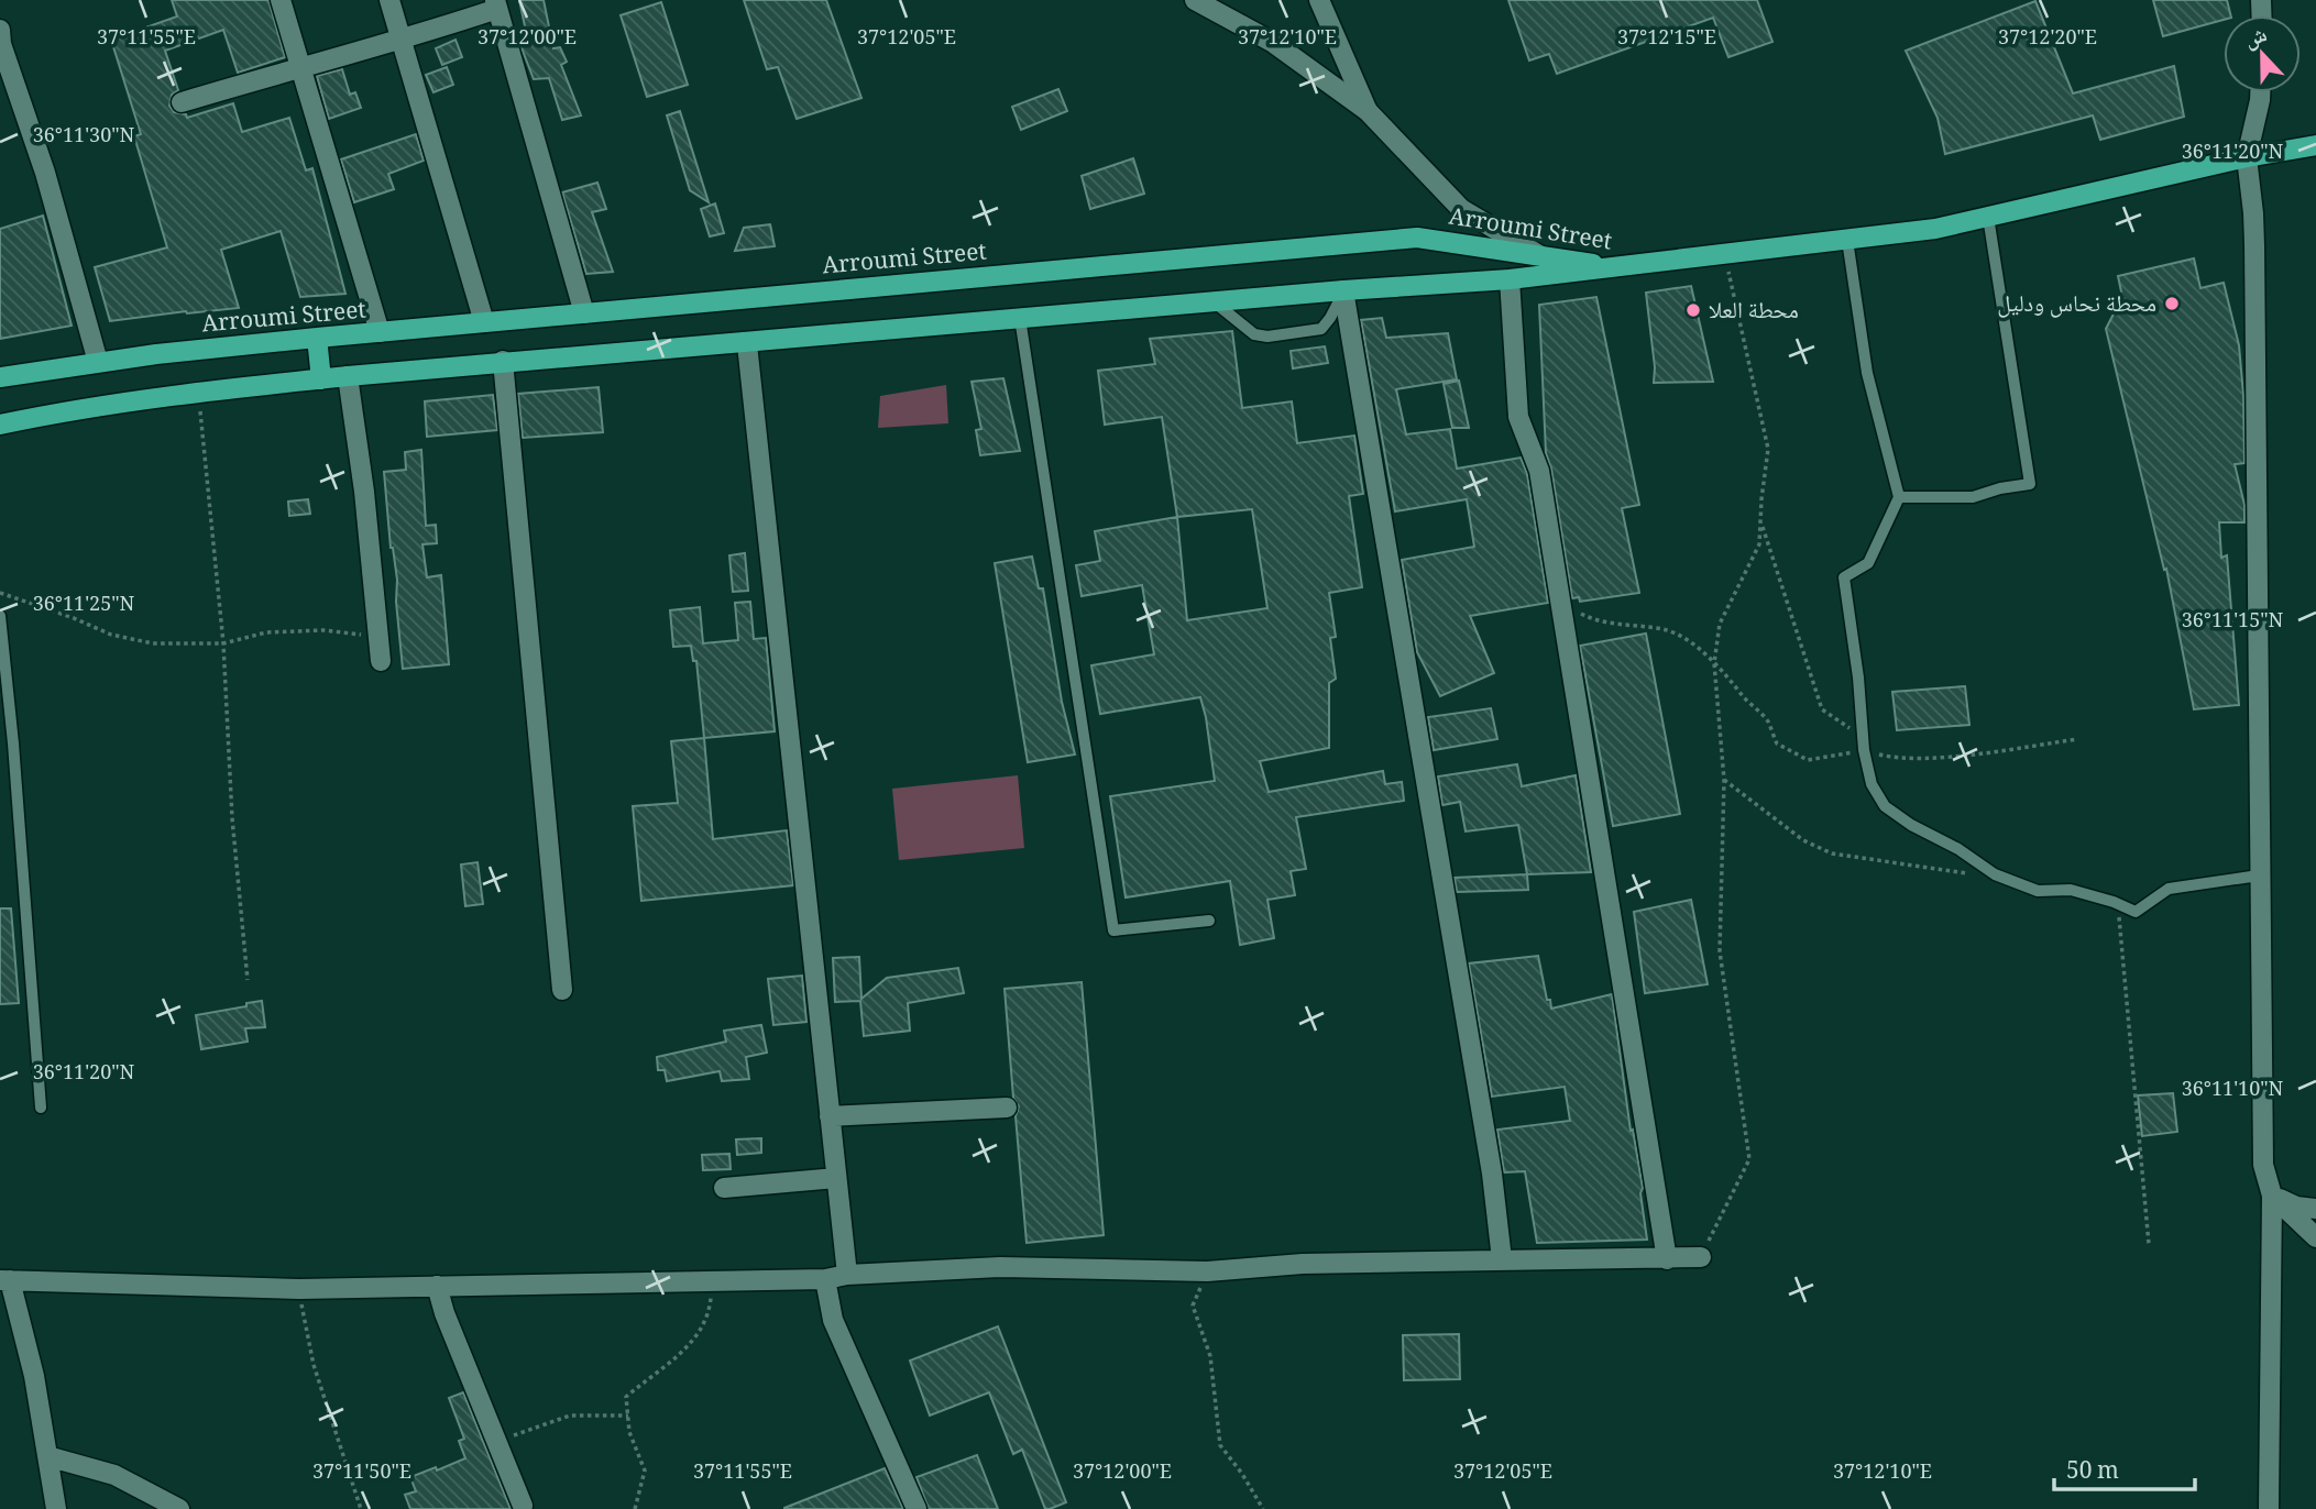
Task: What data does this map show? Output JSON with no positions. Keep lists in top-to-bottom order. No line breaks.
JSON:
{"streets":{"main road":["Arroumi Street"]},"places":["محطة نحاس ودليل","محطة العلا"],"scale_bar":"50 m","north":"top","coordinates":["37°11'55\"E","37°12'00\"E","37°12'05\"E","37°12'10\"E","37°12'15\"E","37°12'20\"E","36°11'30\"N","36°11'20\"N","36°11'25\"N","36°11'15\"N","36°11'10\"N","37°11'50\"E"]}
